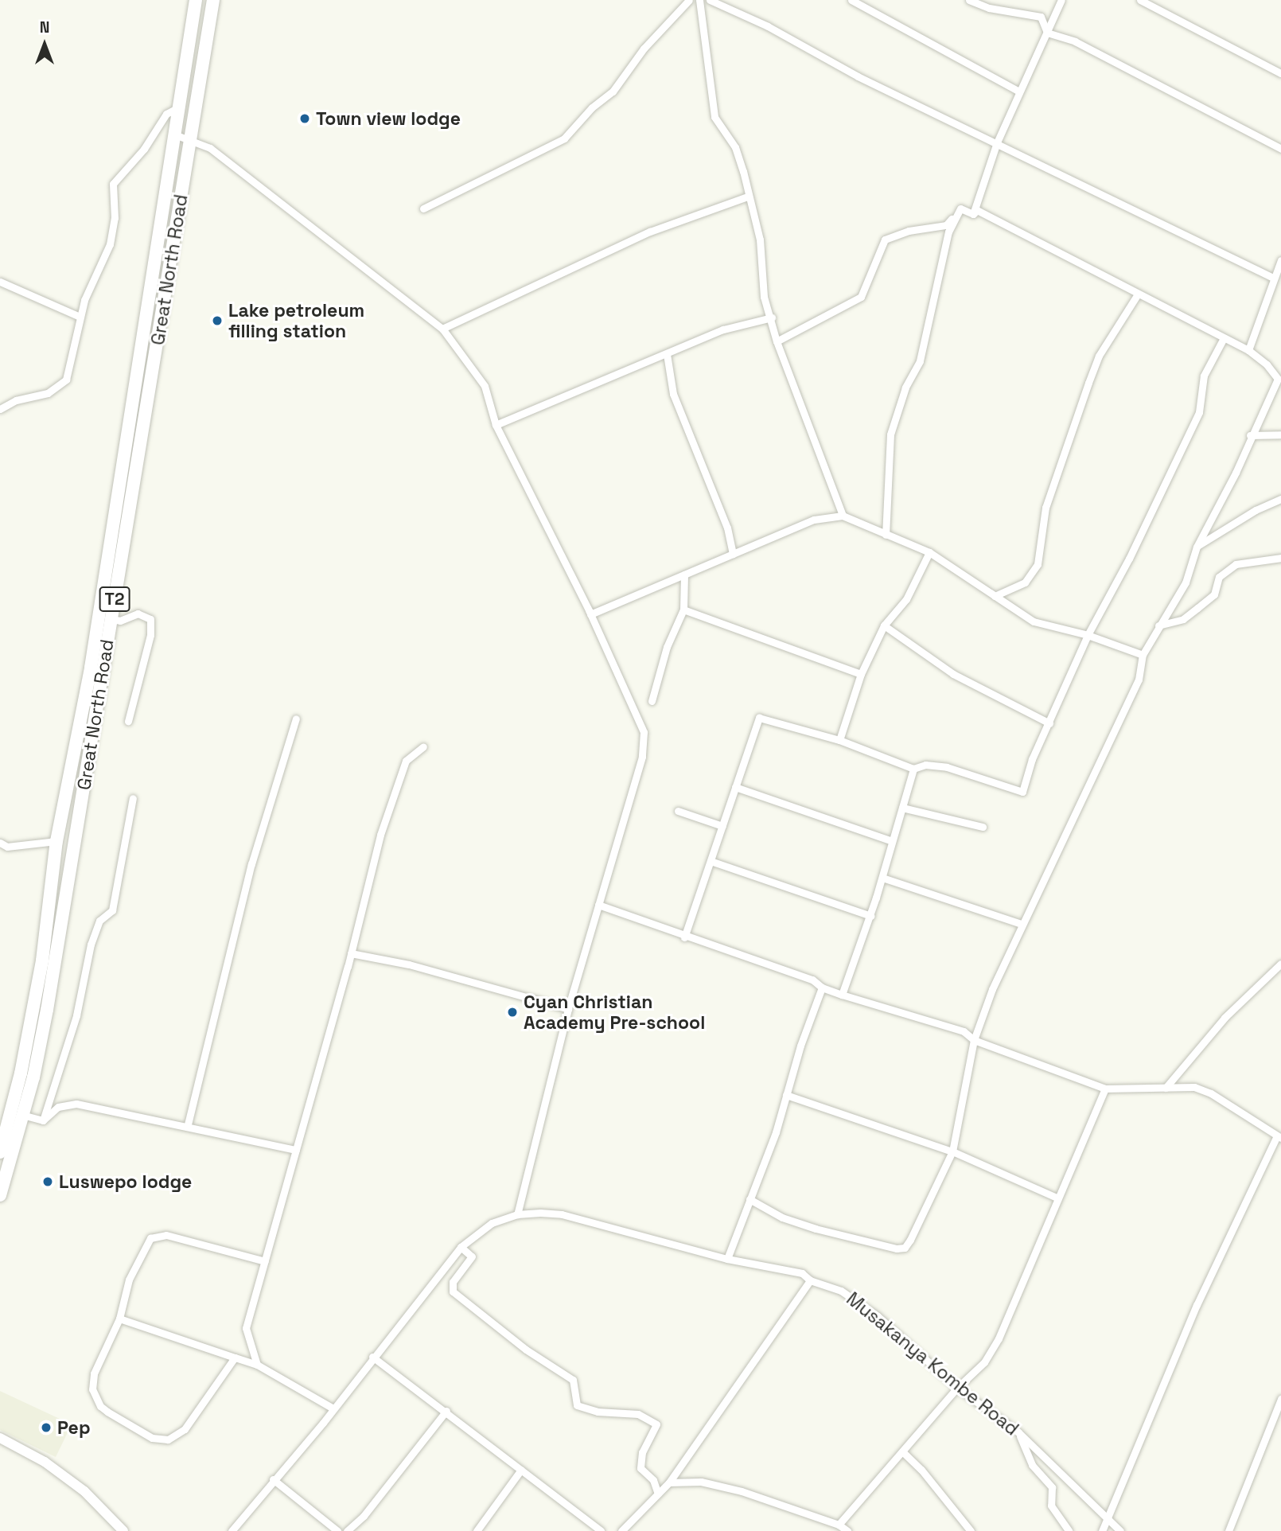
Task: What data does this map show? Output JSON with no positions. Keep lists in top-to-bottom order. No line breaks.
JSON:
{"streets":{"highway":["Great North Road","T2"],"street":["Musakanya Kombe Road"]},"places":["Town view lodge","Lake petroleum filling station","Cyan Christian Academy Pre-school","Luswepo lodge","Pep"],"north":"top"}
